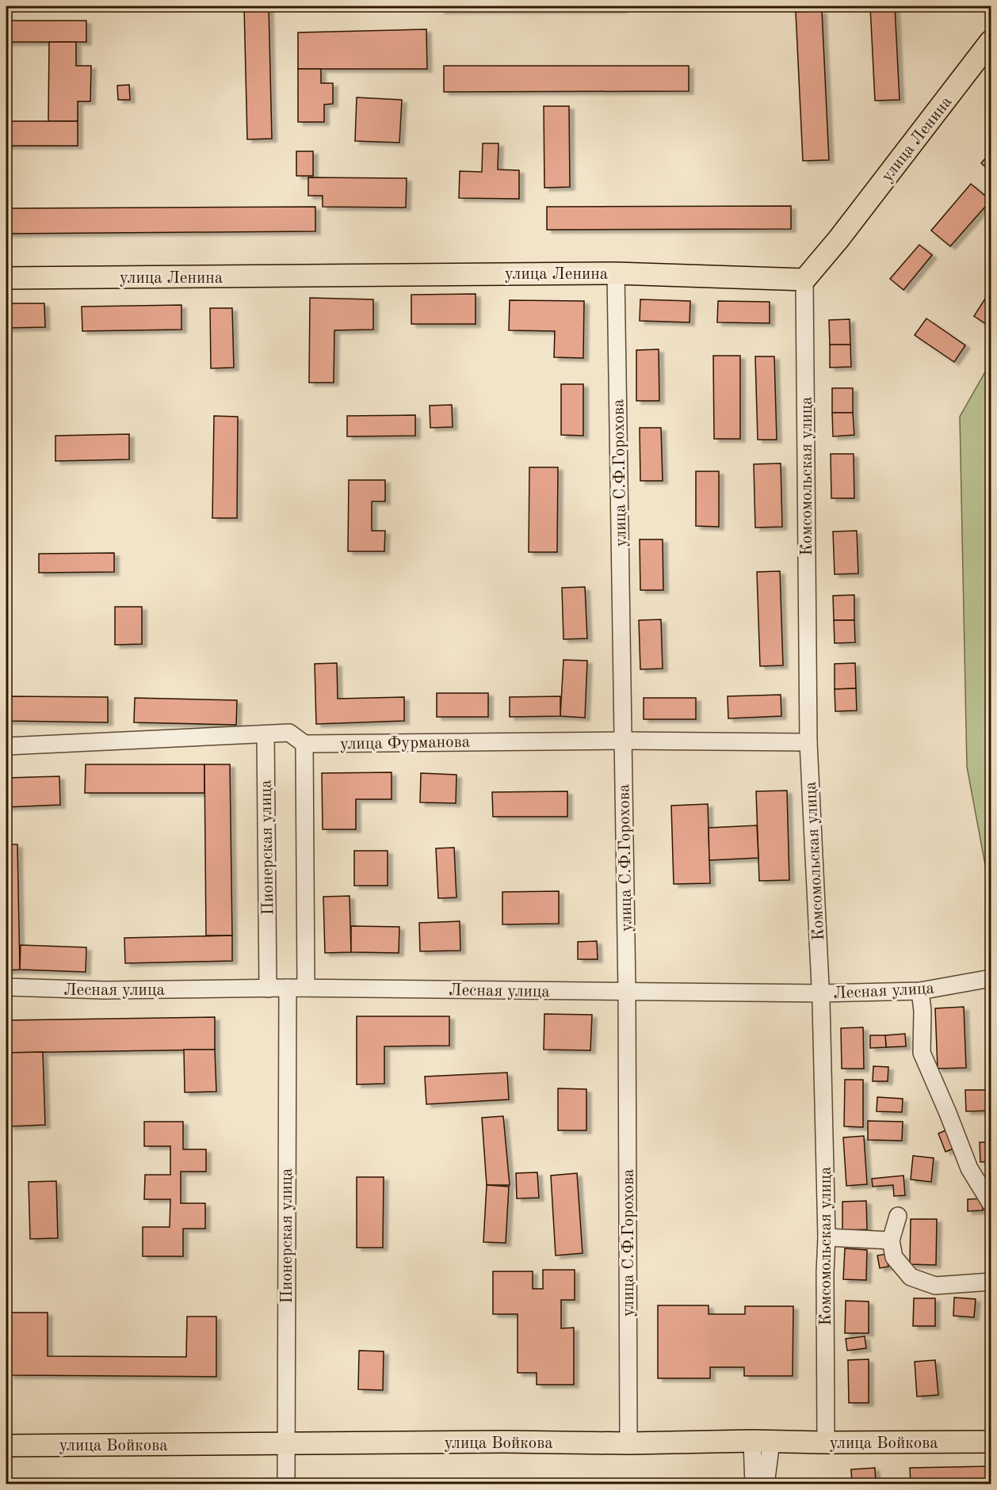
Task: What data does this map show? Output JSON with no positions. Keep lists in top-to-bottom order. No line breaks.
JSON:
{"streets":{"main road":["улица Ленина","улица Войкова"],"street":["улица С.Ф.Горохова","Комсомольская улица","улица Фурманова","Пионерская улица","Лесная улица"]},"crossings":[["улица Ленина","улица С.Ф.Горохова"],["улица Ленина","Комсомольская улица"],["улица С.Ф.Горохова","улица Фурманова"],["улица С.Ф.Горохова","Лесная улица"],["улица С.Ф.Горохова","улица Войкова"],["Комсомольская улица","улица Фурманова"],["Комсомольская улица","Лесная улица"],["Комсомольская улица","улица Войкова"],["улица Фурманова","Пионерская улица"],["Пионерская улица","Лесная улица"],["Пионерская улица","улица Войкова"]]}
